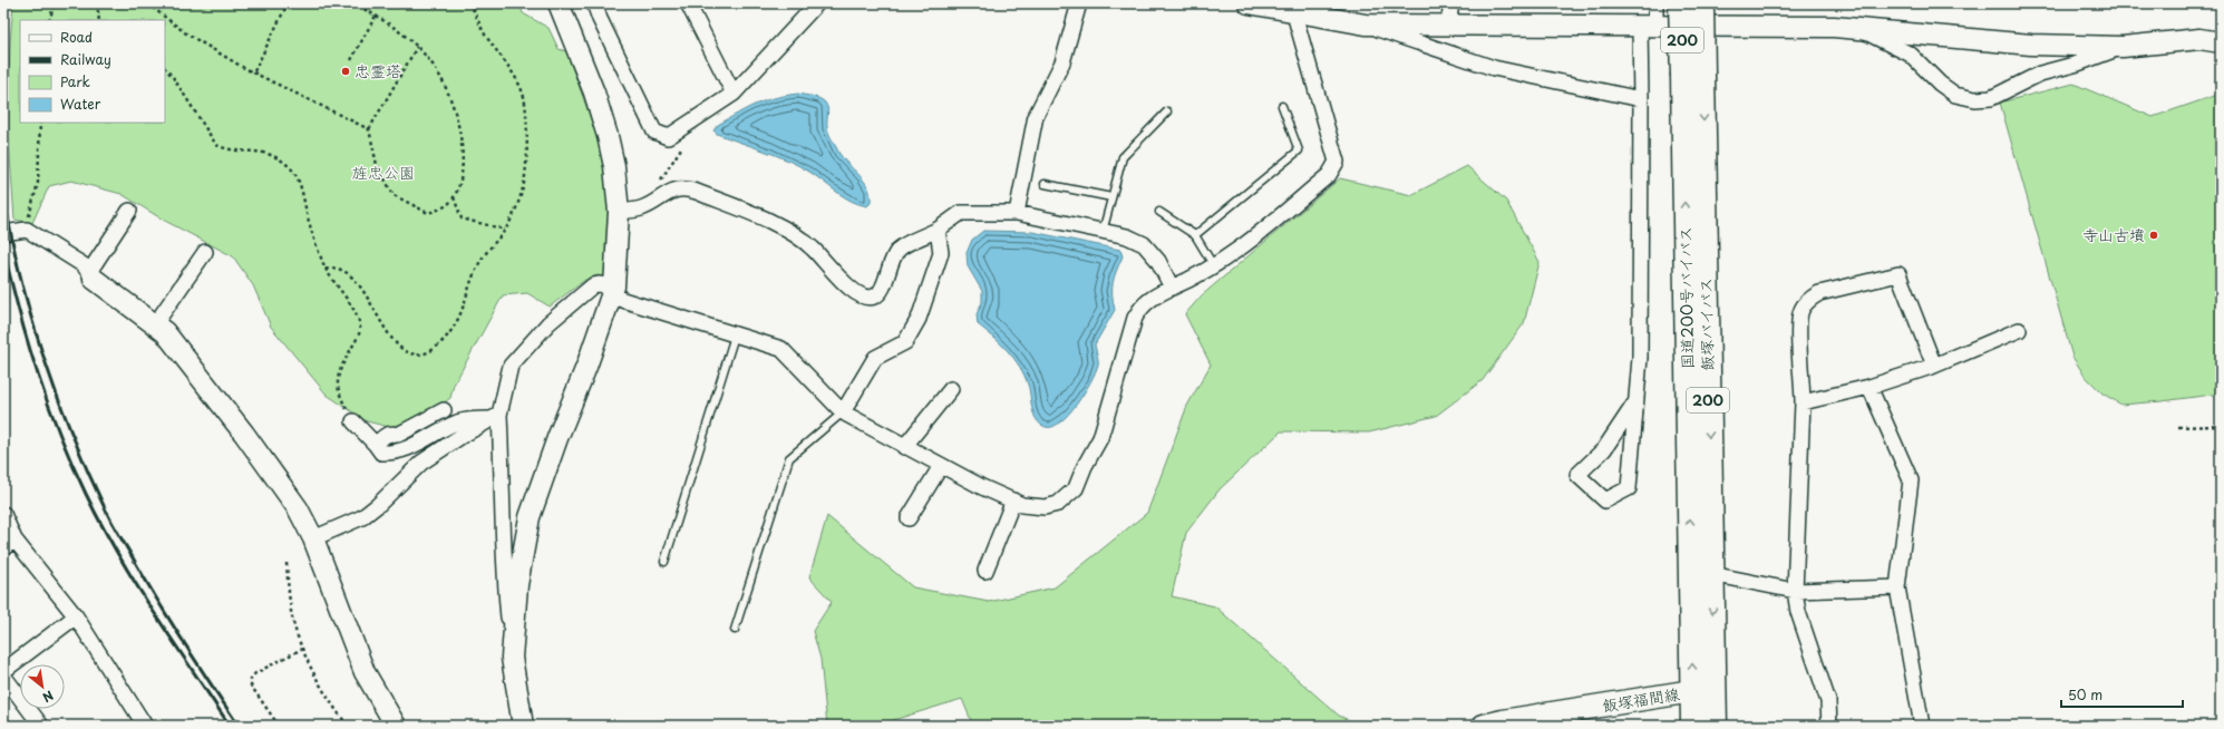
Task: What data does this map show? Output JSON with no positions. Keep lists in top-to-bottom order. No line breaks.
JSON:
{"streets":{"highway":["200","国道200号バイパス"],"main road":["飯塚福間線"]},"crossings":[["200","国道200号バイパス"],["国道200号バイパス","飯塚福間線"]],"parks":["旌忠公園"],"places":["忠霊塔","寺山古墳"],"legend":["Road","Railway","Park","Water"],"scale_bar":"50 m","north":"bottom right"}
